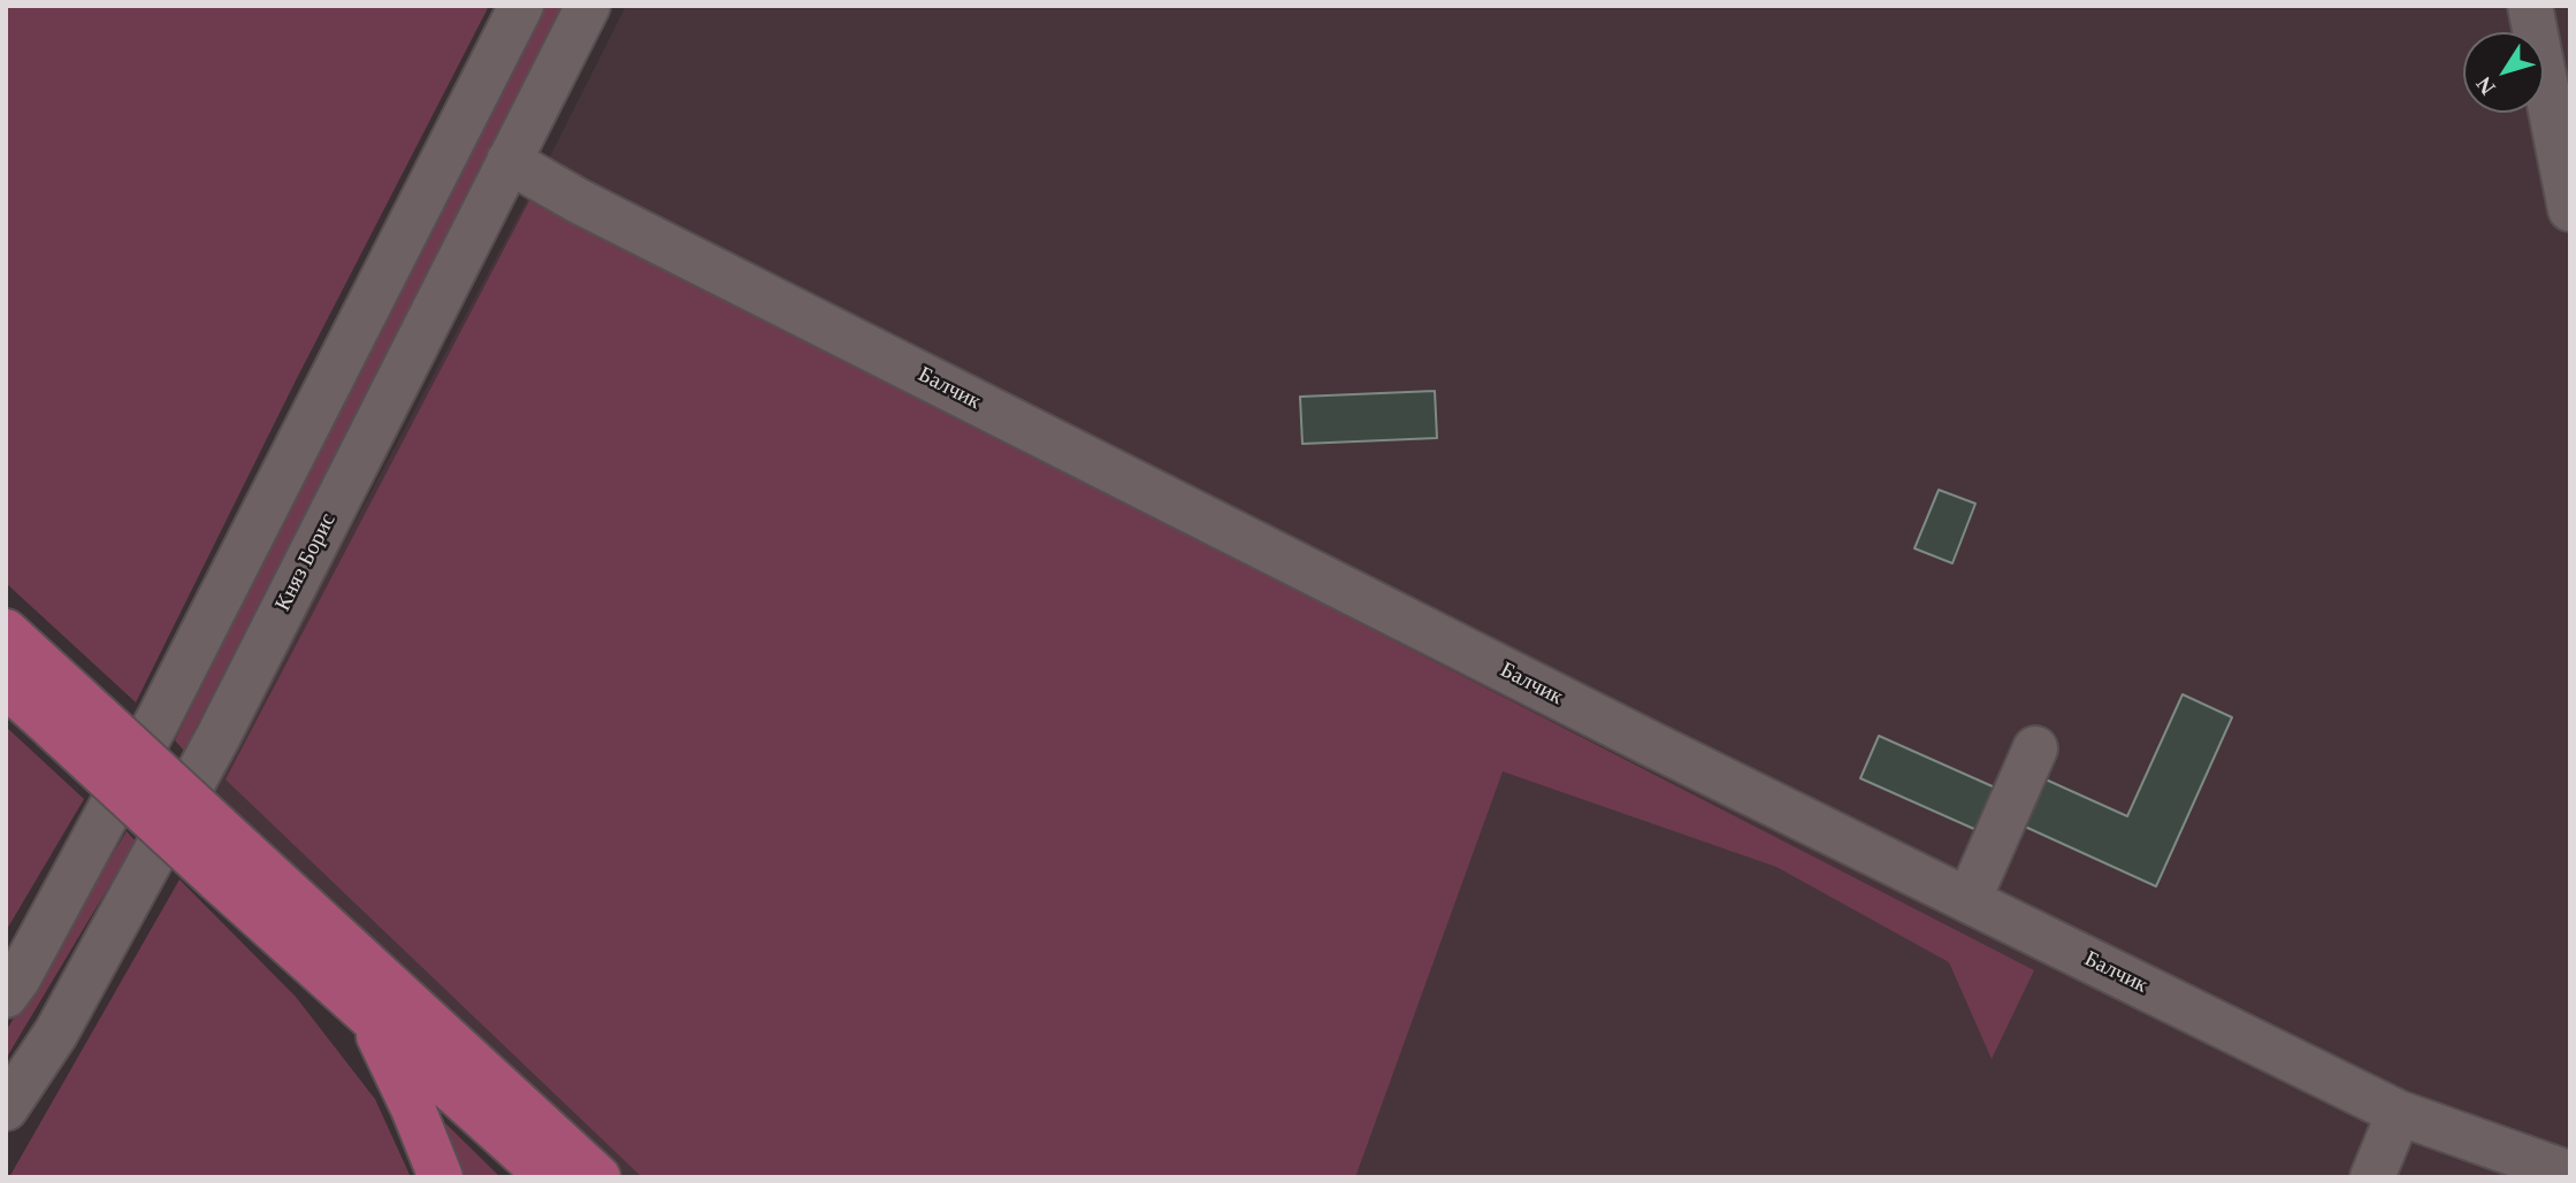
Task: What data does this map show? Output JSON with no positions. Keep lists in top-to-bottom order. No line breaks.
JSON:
{"streets":{"street":["Балчик","Княз Борис"]},"crossings":[["Балчик","Княз Борис"]],"north":"bottom left"}
